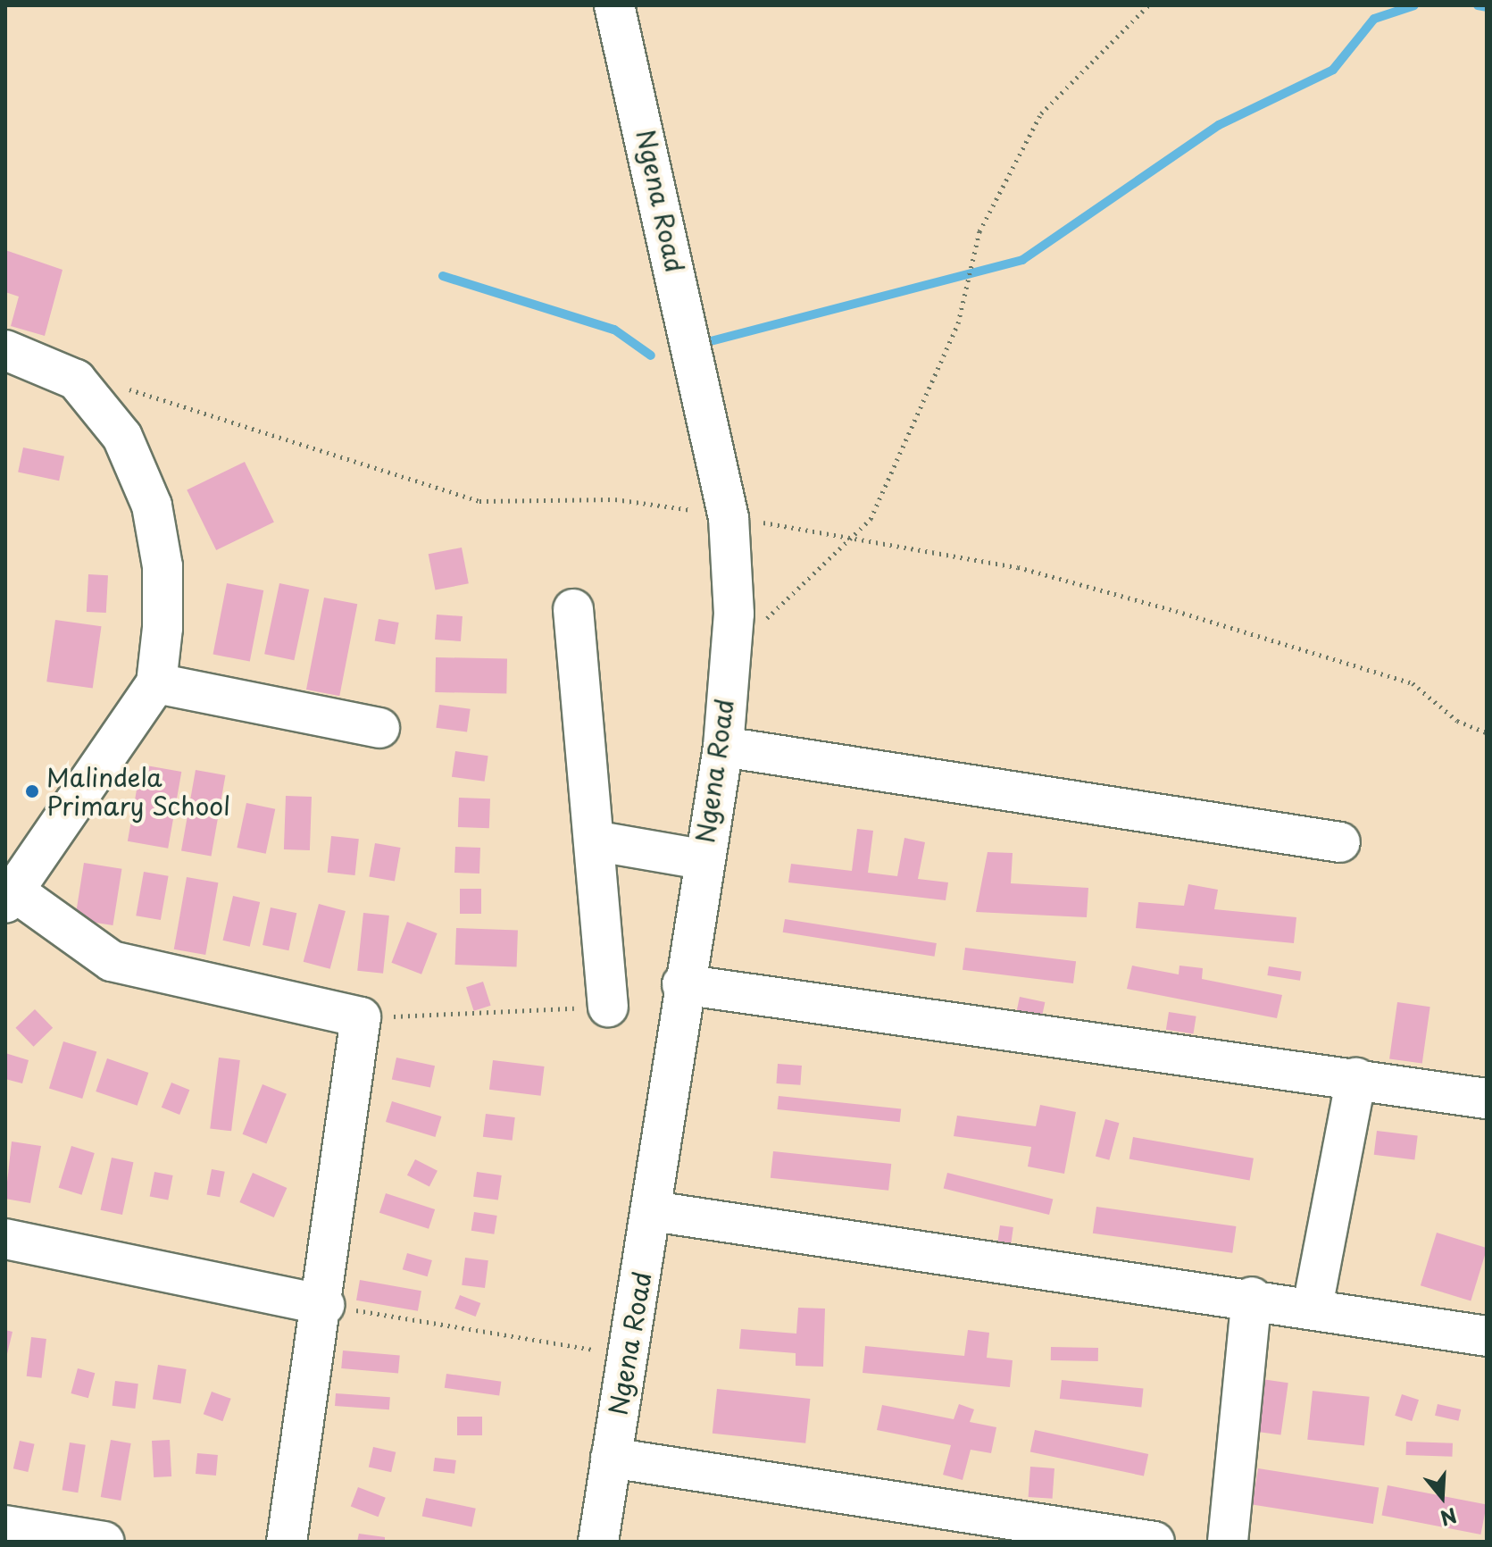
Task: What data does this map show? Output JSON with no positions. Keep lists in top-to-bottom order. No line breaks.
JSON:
{"streets":{"street":["Ngena Road"]},"places":["Malindela Primary School"],"north":"bottom"}
